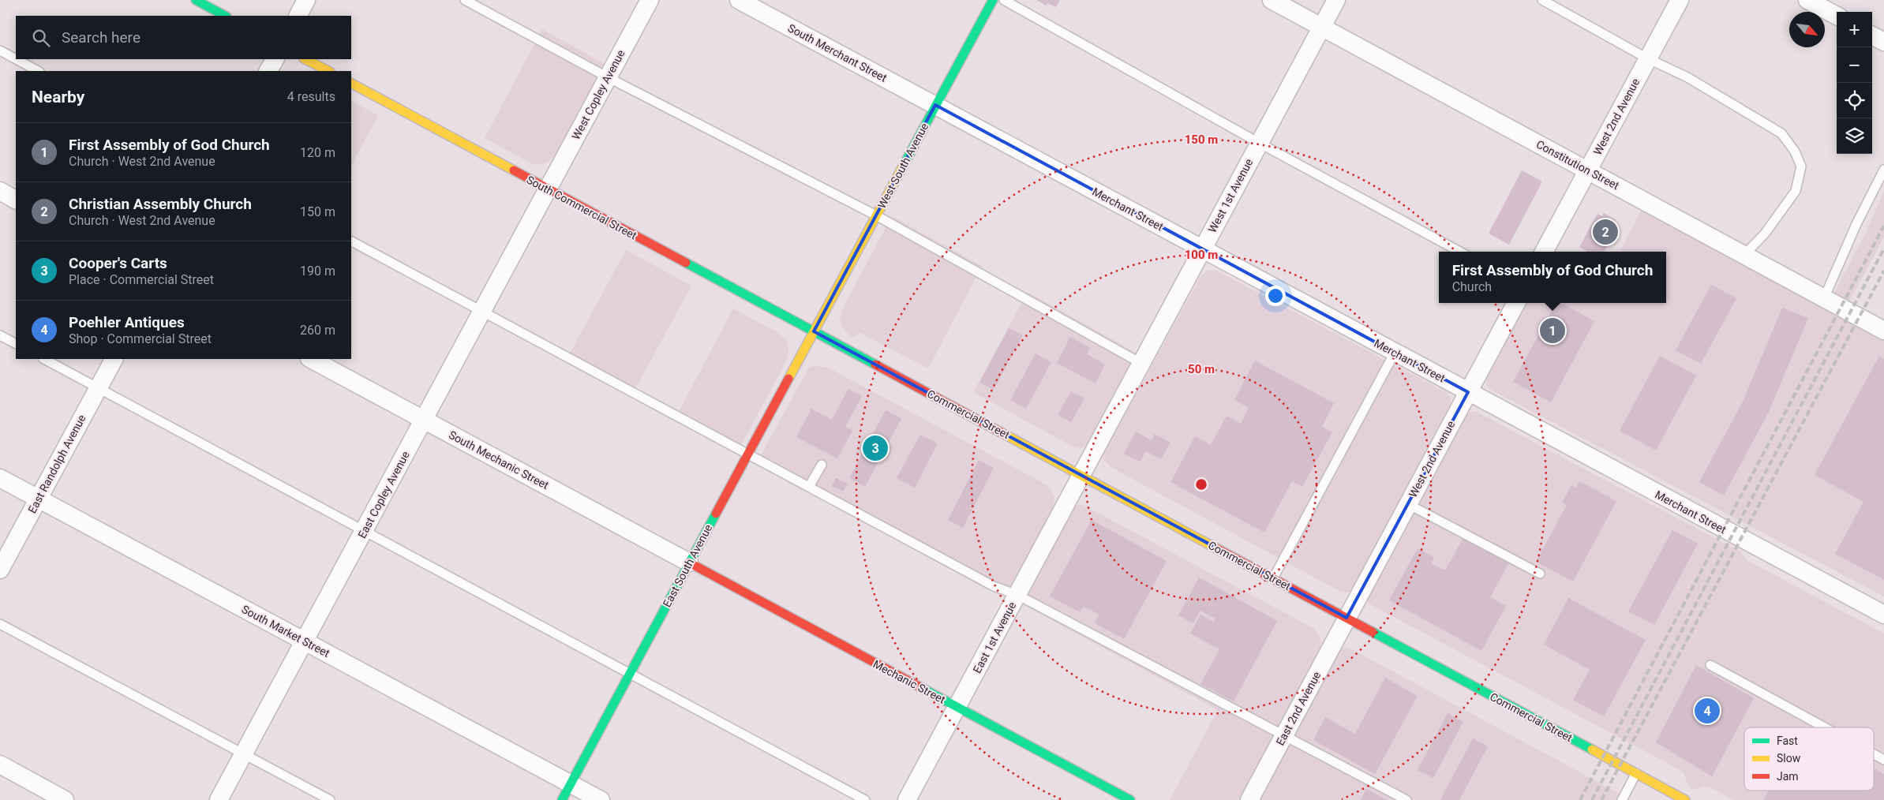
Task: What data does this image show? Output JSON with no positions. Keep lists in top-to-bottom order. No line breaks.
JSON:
{"streets":{"main road":["West South Avenue","South Commercial Street","Commercial Street","East South Avenue","Mechanic Street"],"street":["South Merchant Street","West Copley Avenue","West 2nd Avenue","Constitution Street","West 1st Avenue","Merchant Street","South Mechanic Street","East Randolph Avenue","East Copley Avenue","South Market Street","East 1st Avenue","East 2nd Avenue"]},"crossings":[["South Merchant Street","West South Avenue"],["South Merchant Street","Merchant Street"],["West Copley Avenue","South Commercial Street"],["West Copley Avenue","East Copley Avenue"],["West 2nd Avenue","Constitution Street"],["West 2nd Avenue","Merchant Street"],["West 2nd Avenue","Commercial Street"],["West 2nd Avenue","East 2nd Avenue"],["Constitution Street","West 1st Avenue"],["West South Avenue","South Commercial Street"],["West South Avenue","Merchant Street"],["West South Avenue","Commercial Street"],["West South Avenue","East South Avenue"],["West 1st Avenue","Merchant Street"],["West 1st Avenue","Commercial Street"],["West 1st Avenue","East 1st Avenue"],["South Commercial Street","Commercial Street"],["South Commercial Street","East Copley Avenue"],["South Commercial Street","East South Avenue"],["Commercial Street","East South Avenue"],["Commercial Street","East 1st Avenue"],["Commercial Street","East 2nd Avenue"],["South Mechanic Street","East Copley Avenue"],["South Mechanic Street","East South Avenue"],["South Mechanic Street","Mechanic Street"],["East Randolph Avenue","South Market Street"],["East Copley Avenue","South Market Street"],["East South Avenue","South Market Street"],["East South Avenue","Mechanic Street"],["East 1st Avenue","Mechanic Street"]],"legend":["Fast","Slow","Jam"],"north":"bottom right","page":{"map_buttons":["+","−"],"search":"Search here","heading":["Nearby","4 results"],"list":[{"mark":"1","name":"First Assembly of God Church","note":"Church · West 2nd Avenue","value":"120 m"},{"mark":"2","name":"Christian Assembly Church","note":"Church · West 2nd Avenue","value":"150 m"},{"mark":"3","name":"Cooper's Carts","note":"Place · Commercial Street","value":"190 m"},{"mark":"4","name":"Poehler Antiques","note":"Shop · Commercial Street","value":"260 m"}],"pins":["2","1","3","4"],"popup":["First Assembly of God Church","Church"]},"rings":["150 m","100 m","50 m"]}
